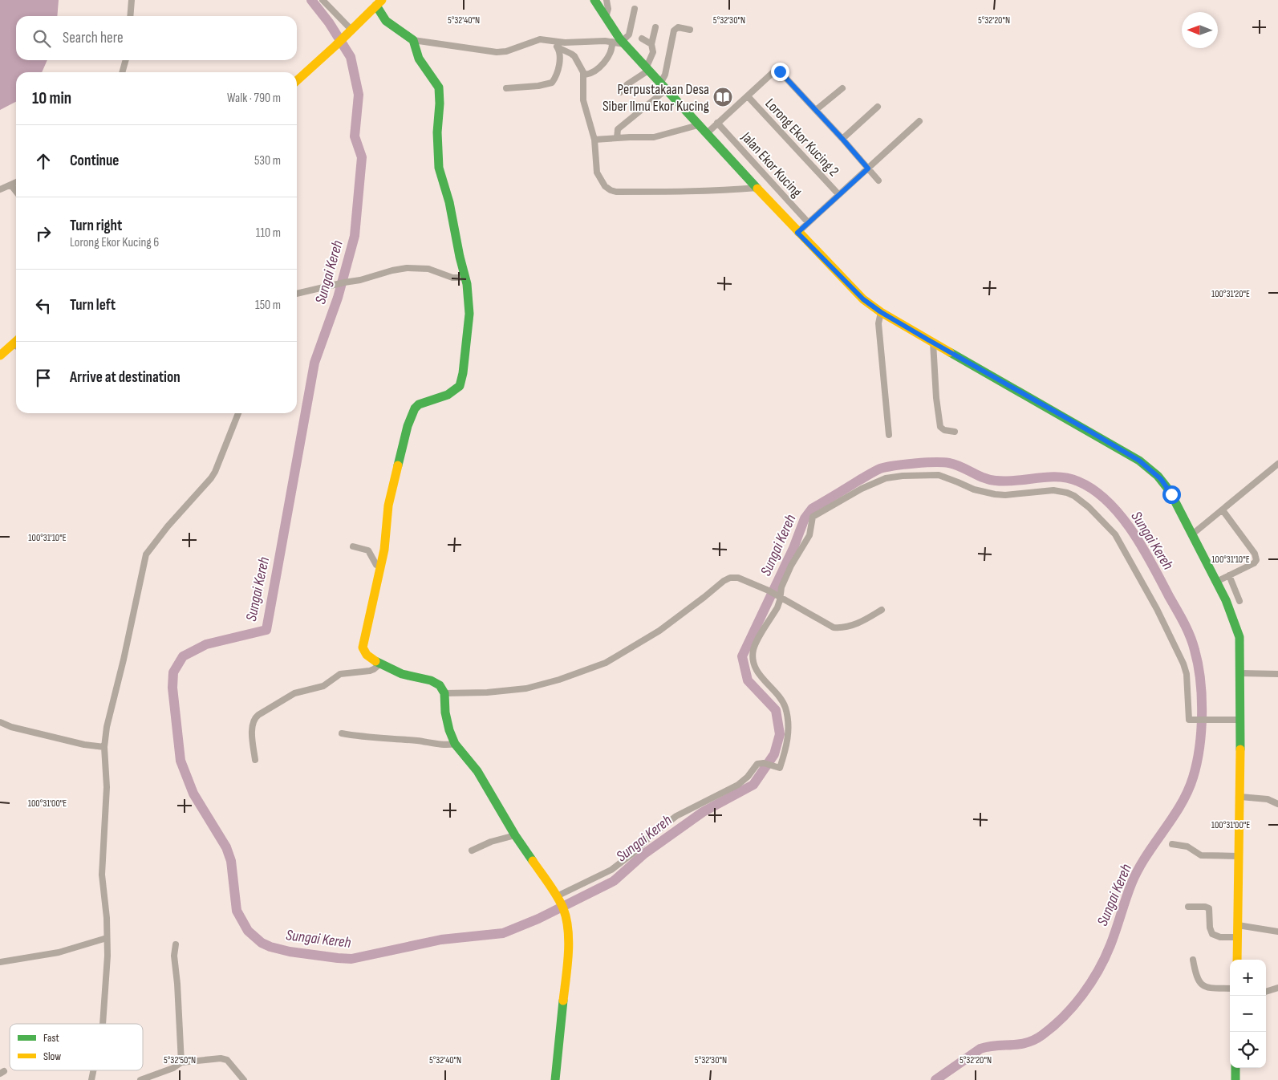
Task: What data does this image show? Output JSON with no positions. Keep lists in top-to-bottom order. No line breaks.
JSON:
{"streets":{"street":["Lorong Ekor Kucing 2","Jalan Ekor Kucing"]},"water":["Sungai Kereh"],"places":{"library":["Perpustakaan Desa Siber Ilmu Ekor Kucing"]},"legend":["Fast","Slow"],"north":"left","page":{"search":"Search here","heading":["10 min","Walk · 790 m"],"list":[["Continue","530 m"],["Turn right","Lorong Ekor Kucing 6","110 m"],["Turn left","150 m"],"Arrive at destination"],"map_buttons":["+","−"]},"coordinates":["5°32'40\"N","5°32'30\"N","5°32'20\"N","100°31'20\"E","100°31'10\"E","100°31'00\"E","5°32'50\"N"]}
